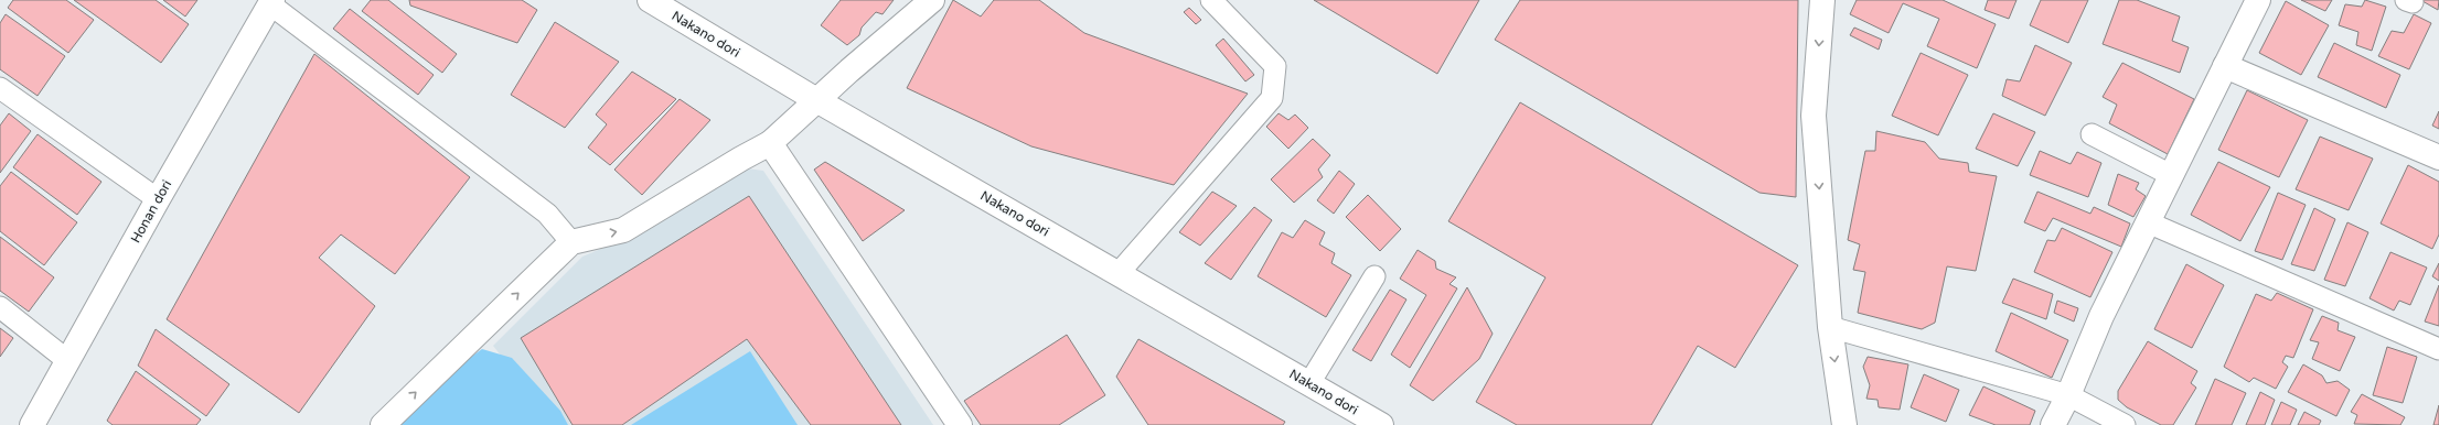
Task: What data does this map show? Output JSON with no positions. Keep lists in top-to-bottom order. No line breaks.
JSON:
{"streets":{"street":["Nakano dori","Honan dori"]}}
